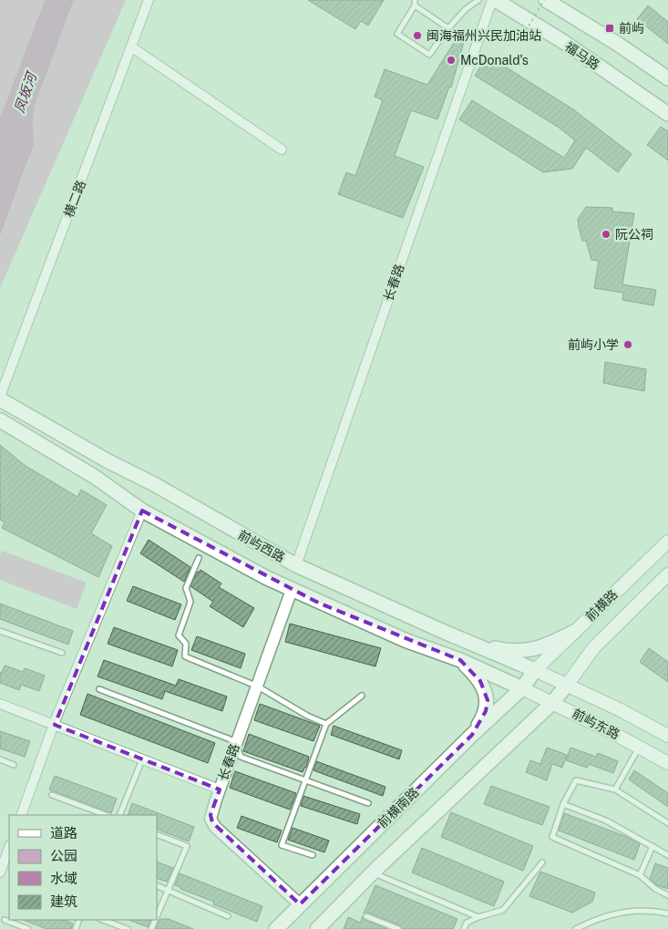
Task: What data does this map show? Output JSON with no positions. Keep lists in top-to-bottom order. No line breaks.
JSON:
{"streets":{"main road":["福马路","前屿西路","前横路","前屿东路","前横南路"],"street":["横二路","长春路"]},"crossings":[["横二路","前屿西路"],["长春路","前屿西路"],["长春路","前横南路"],["前屿西路","前横路"],["前屿西路","前屿东路"],["前屿西路","前横南路"],["前横路","前屿东路"],["前横路","前横南路"],["前屿东路","前横南路"]],"water":["凤坂河"],"places":{"transit":["前屿"],"other":["闽海福州兴民加油站","McDonald's","阮公祠","前屿小学"]},"legend":["道路","公园","水域","建筑"]}
